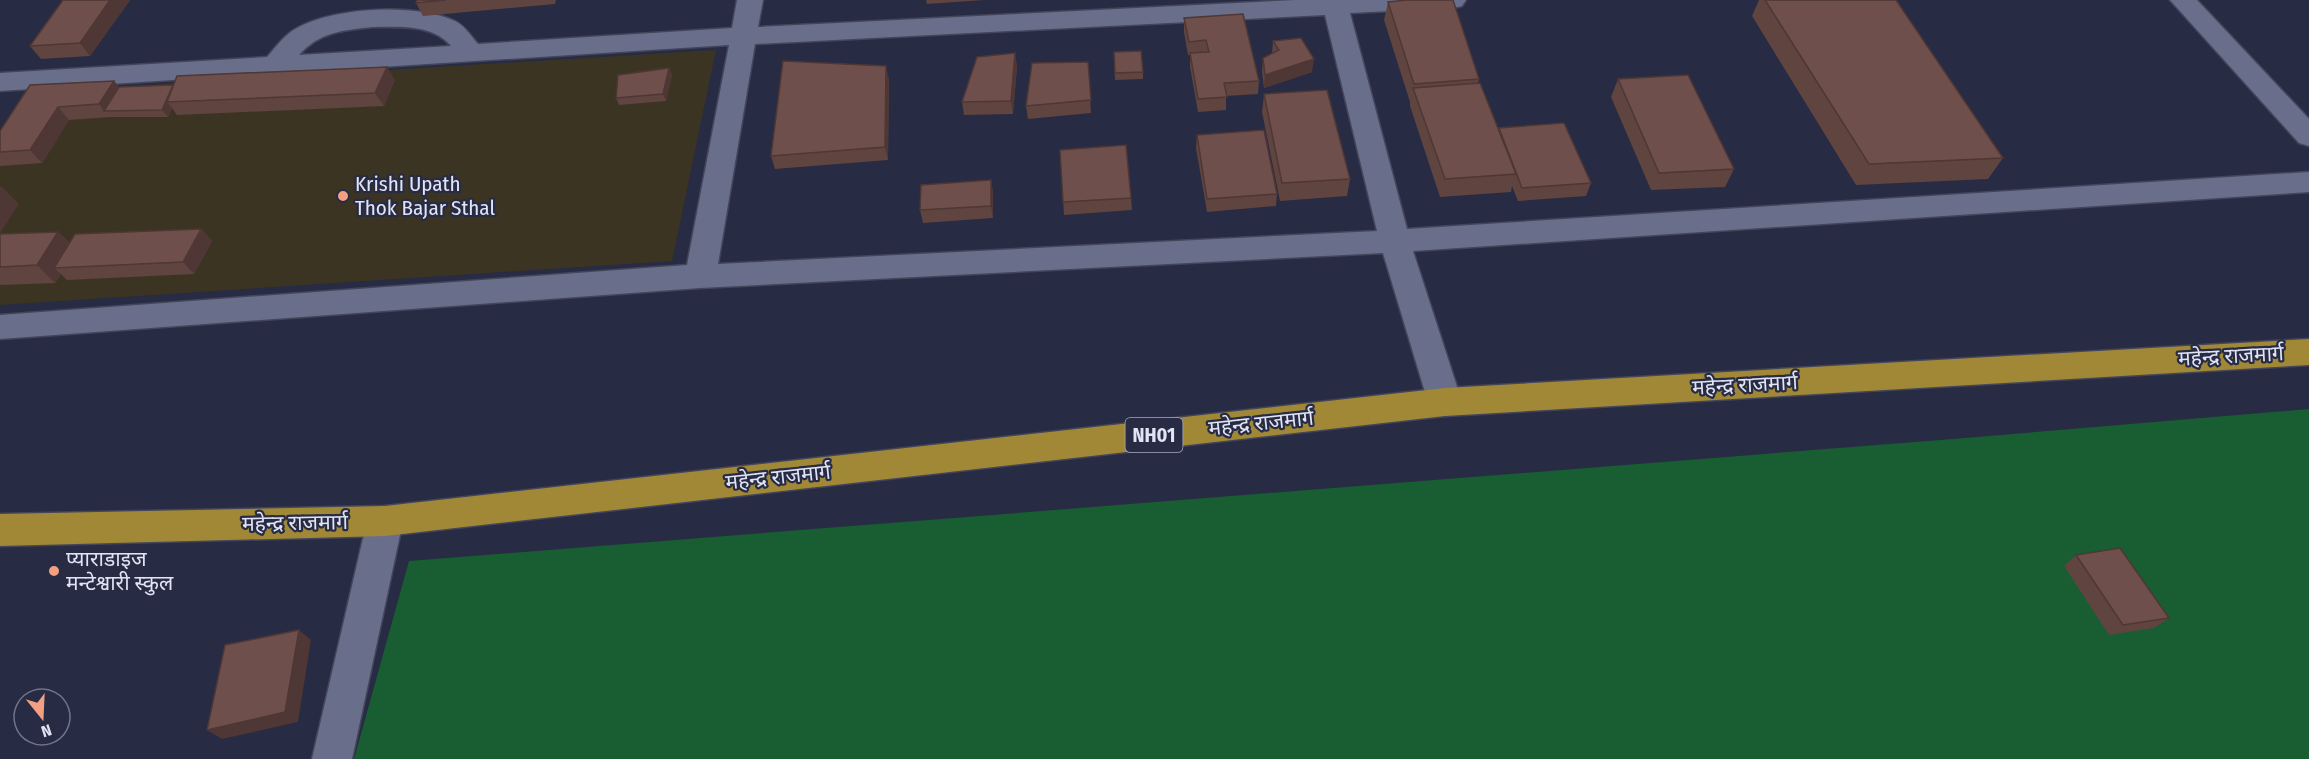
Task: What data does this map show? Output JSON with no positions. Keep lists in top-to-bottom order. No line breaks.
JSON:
{"streets":{"highway":["महेन्द्र राजमार्ग","NH01"]},"places":["Krishi Upath Thok Bajar Sthal","प्याराडाइज मन्टेश्वारी स्कुल"],"north":"bottom"}
